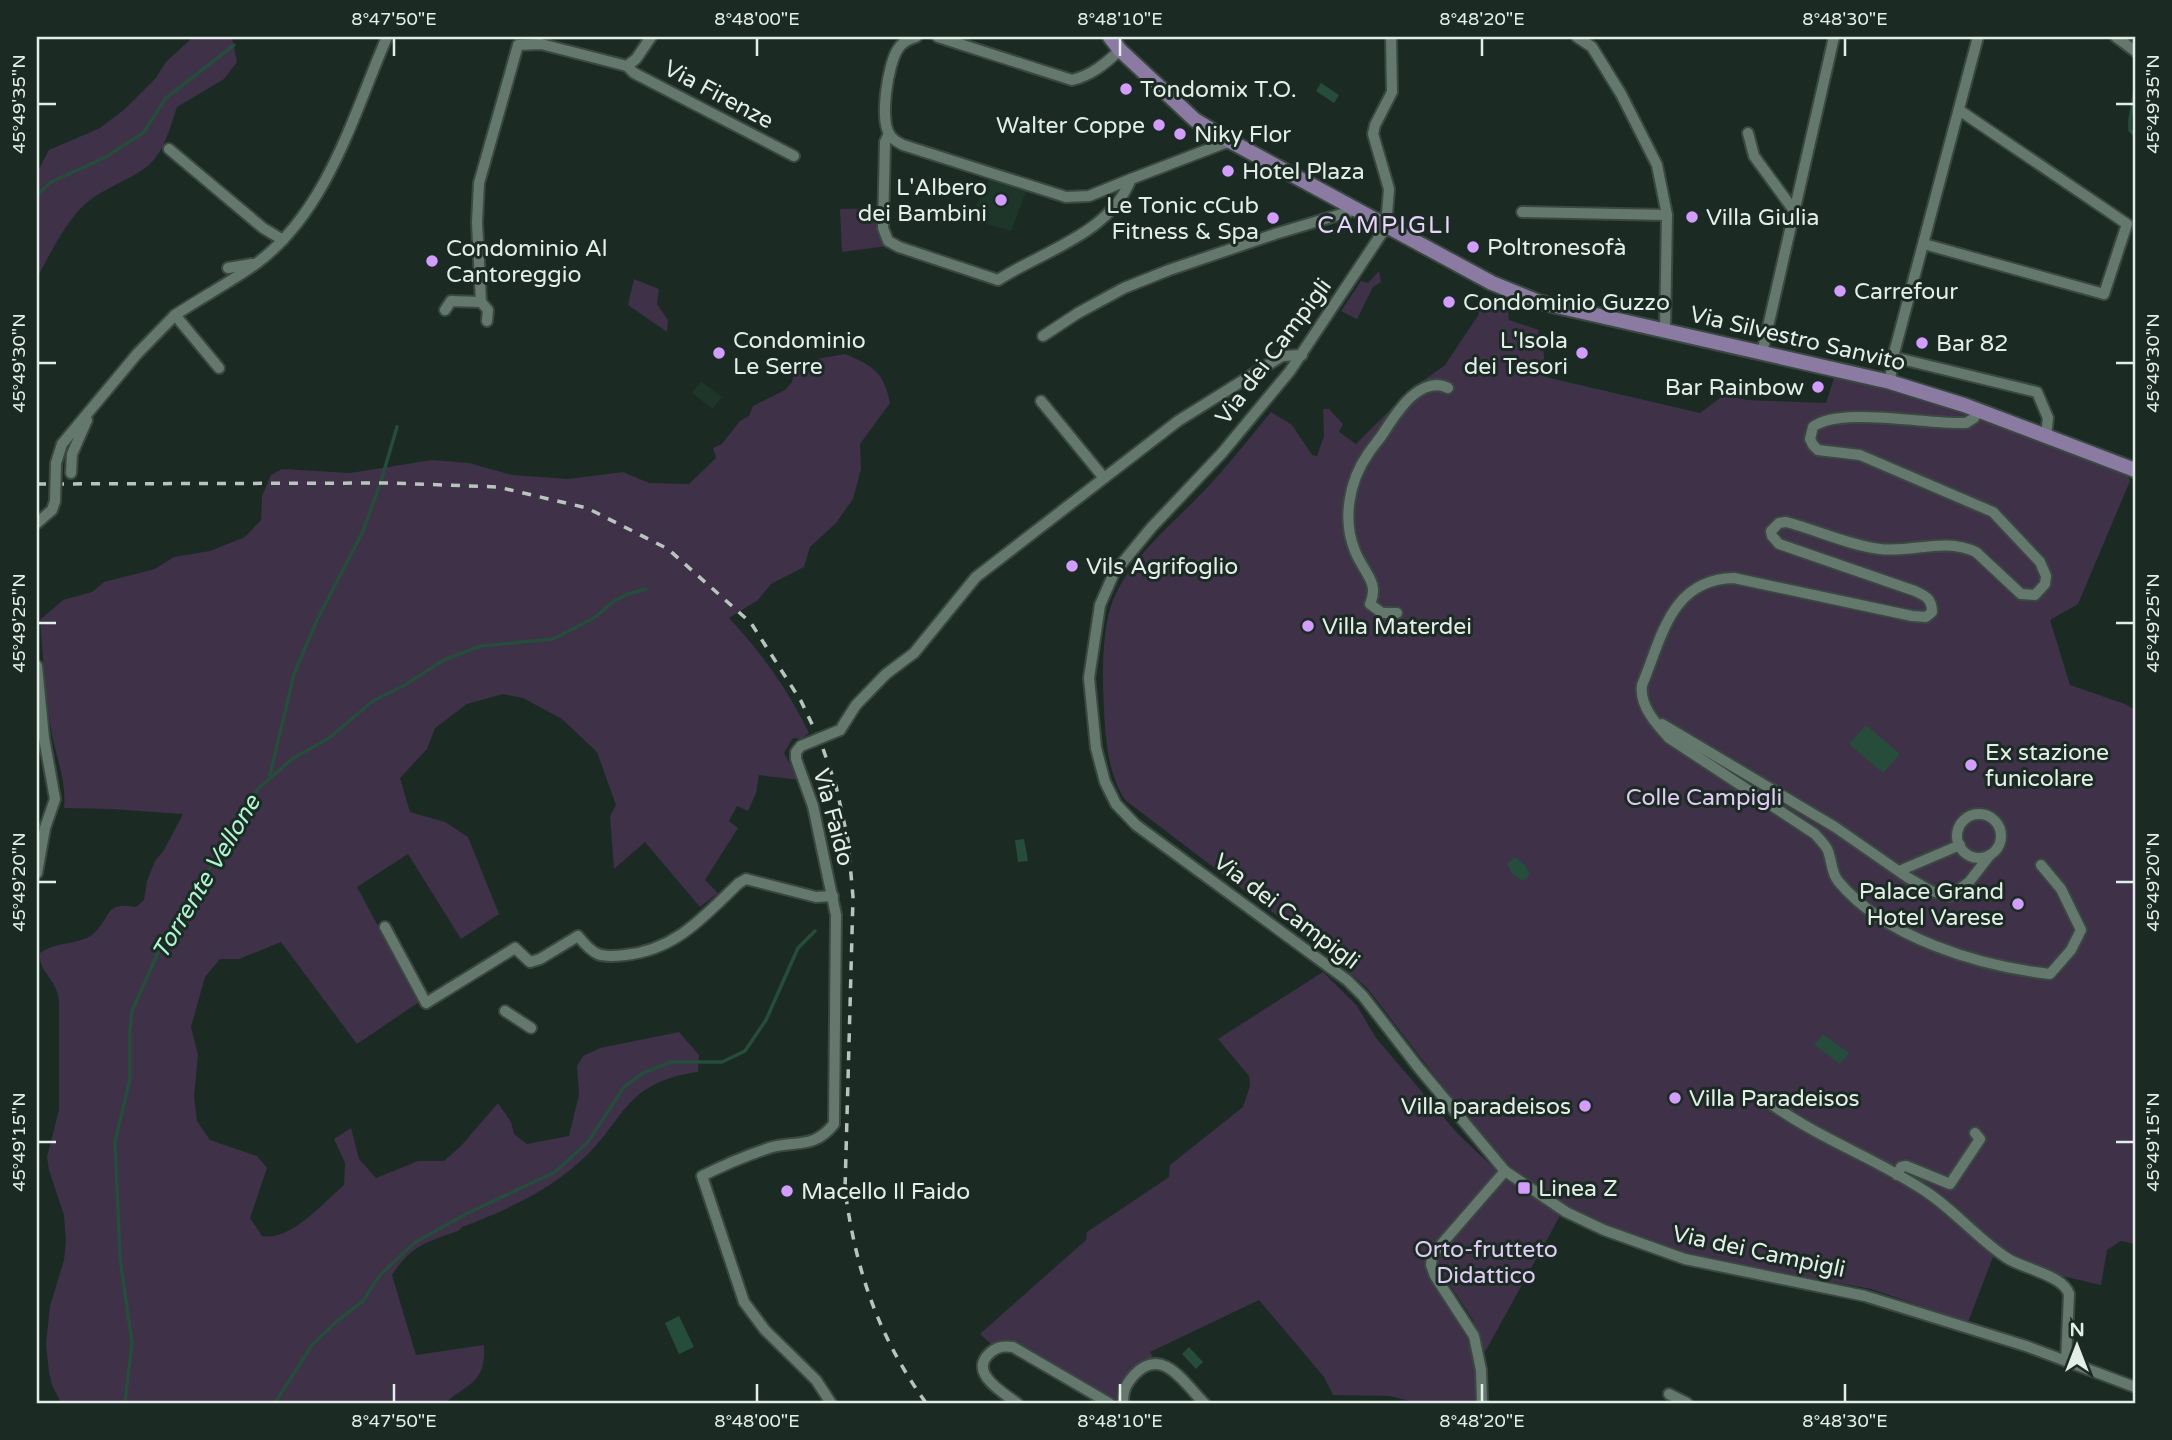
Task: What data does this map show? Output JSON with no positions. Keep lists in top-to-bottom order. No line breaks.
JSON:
{"streets":{"main road":["Via Silvestro Sanvito"],"street":["Via Firenze","Via dei Campigli","Via Faido"]},"crossings":[["Via Silvestro Sanvito","Via dei Campigli"],["Via dei Campigli","Via Faido"]],"districts":["CAMPIGLI"],"water":["Torrente Vellone"],"parks":["Colle Campigli","Orto-frutteto Didattico"],"places":{"other":["Tondomix T.O.","Walter Coppe","Niky Flor","Hotel Plaza","L'Albero dei Bambini","Villa Giulia","Le Tonic cCub Fitness & Spa","Poltronesofà","Condominio Al Cantoreggio","Carrefour","Condominio Guzzo","Bar 82","Condominio Le Serre","L'Isola dei Tesori","Bar Rainbow","Vils Agrifoglio","Villa Materdei","Ex stazione funicolare","Palace Grand Hotel Varese","Villa Paradeisos","Villa paradeisos","Macello Il Faido"],"transit":["Linea Z"]},"north":"top","coordinates":["8°47'50\"E","8°48'00\"E","8°48'10\"E","8°48'20\"E","8°48'30\"E","45°49'35\"N","45°49'30\"N","45°49'25\"N","45°49'20\"N","45°49'15\"N"]}
